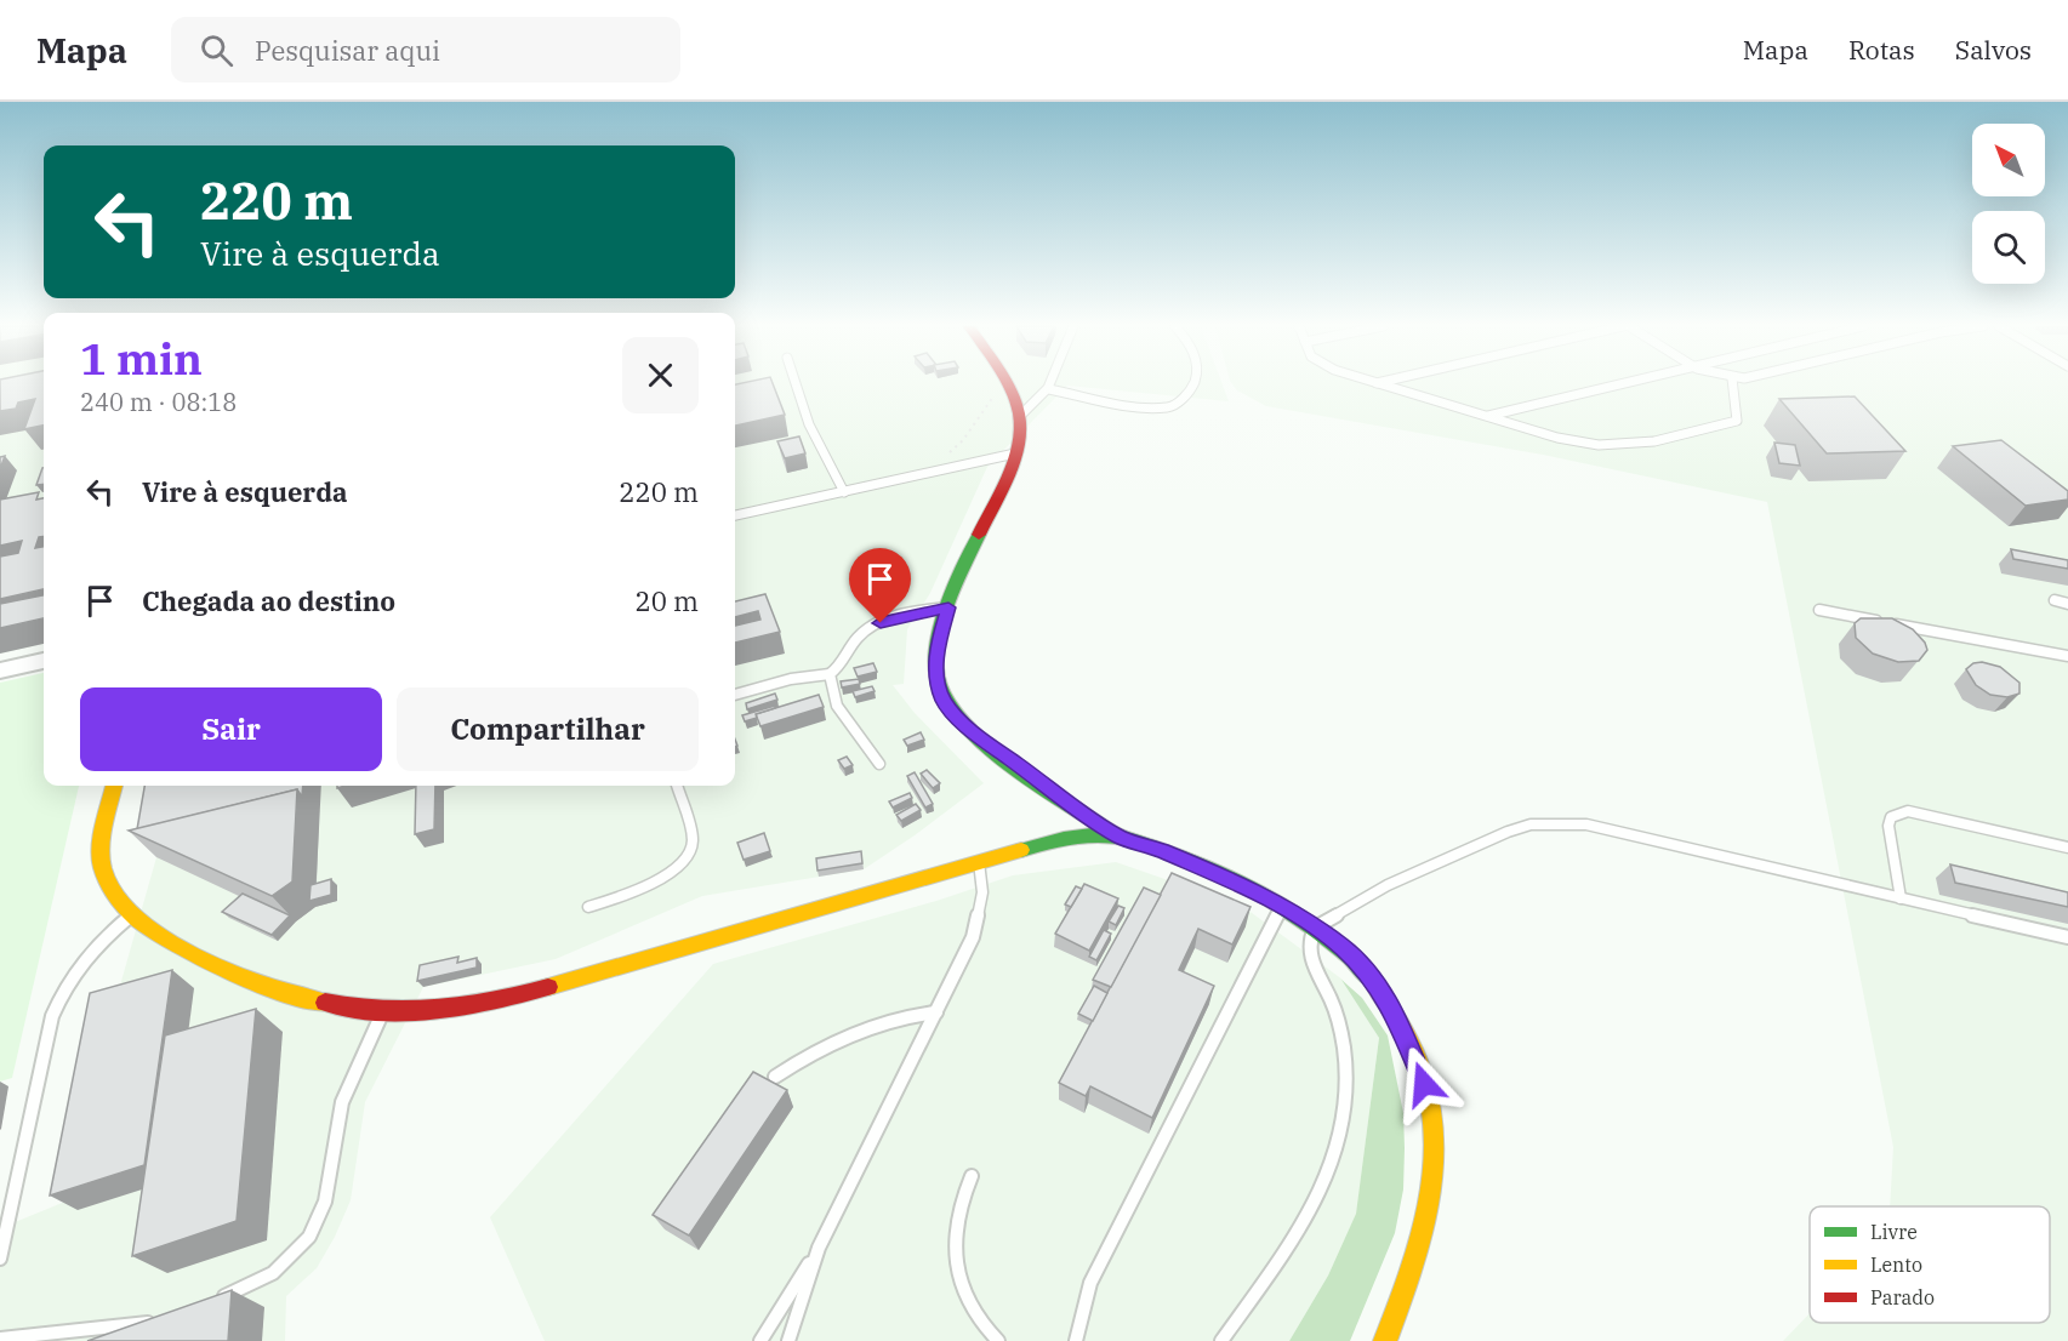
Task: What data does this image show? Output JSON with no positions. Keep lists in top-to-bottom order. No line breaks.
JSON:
{"legend":["Livre","Lento","Parado"],"north":"top left","page":{"header":"Mapa","search":"Pesquisar aqui","nav":["Mapa","Rotas","Salvos"],"turn":["220 m","Vire à esquerda"],"heading":["1 min","240 m · 08:18"],"list":[{"name":"Vire à esquerda","value":"220 m"},{"name":"Chegada ao destino","value":"20 m"}],"buttons":["Sair","Compartilhar"]}}
